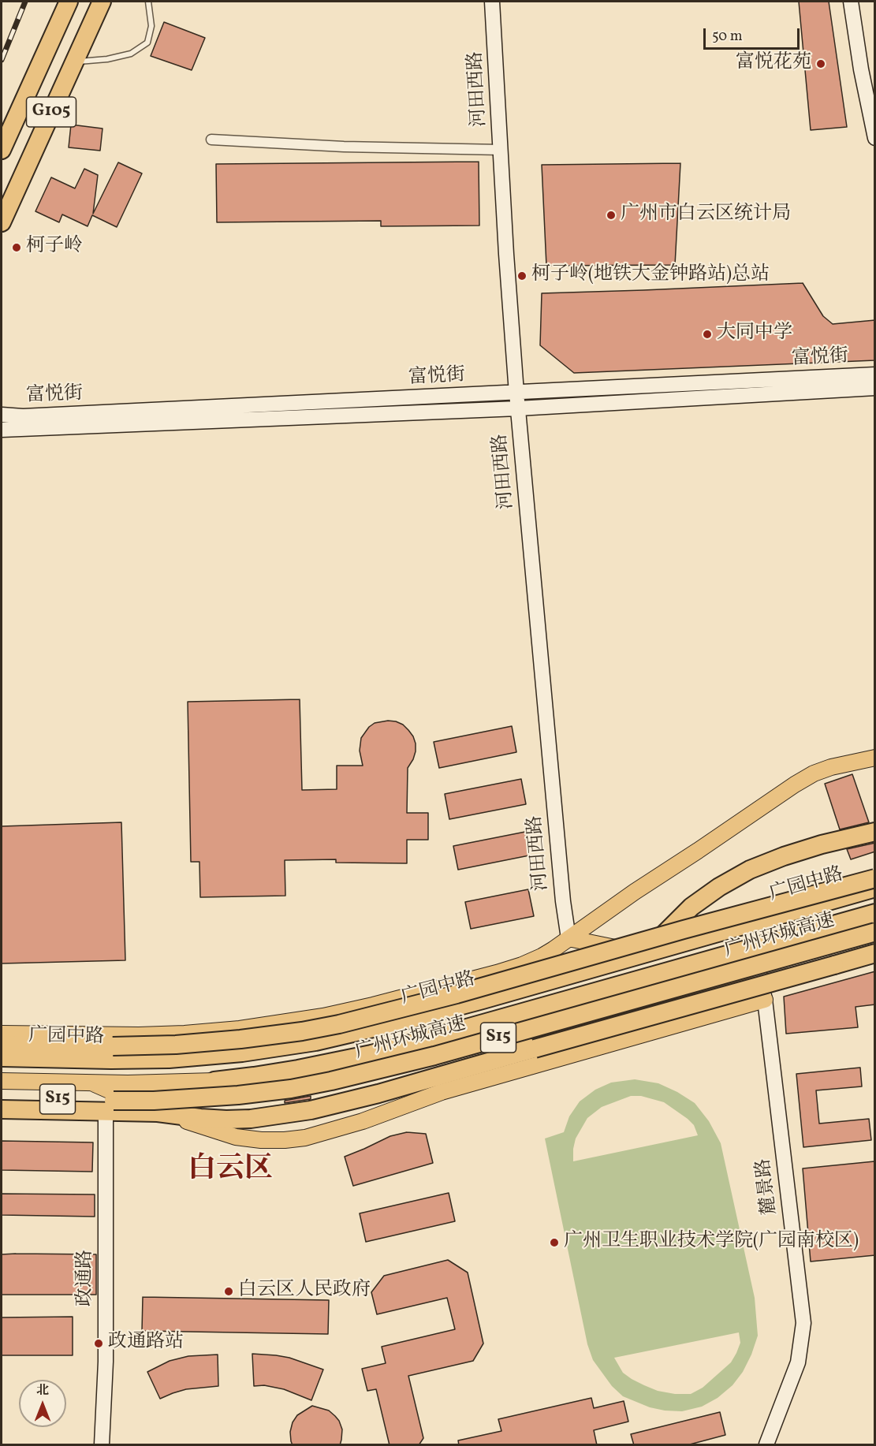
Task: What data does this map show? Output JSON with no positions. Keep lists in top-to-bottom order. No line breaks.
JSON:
{"streets":{"highway":["G105","广园中路","广州环城高速","S15"],"street":["河田西路","富悦街","麓景路","政通路"]},"crossings":[["河田西路","富悦街"]],"districts":["白云区"],"places":["富悦花苑","广州市白云区统计局","柯子岭","柯子岭(地铁大金钟路站)总站","大同中学","广州卫生职业技术学院(广园南校区)","白云区人民政府","政通路站"],"scale_bar":"50 m","north":"top"}
